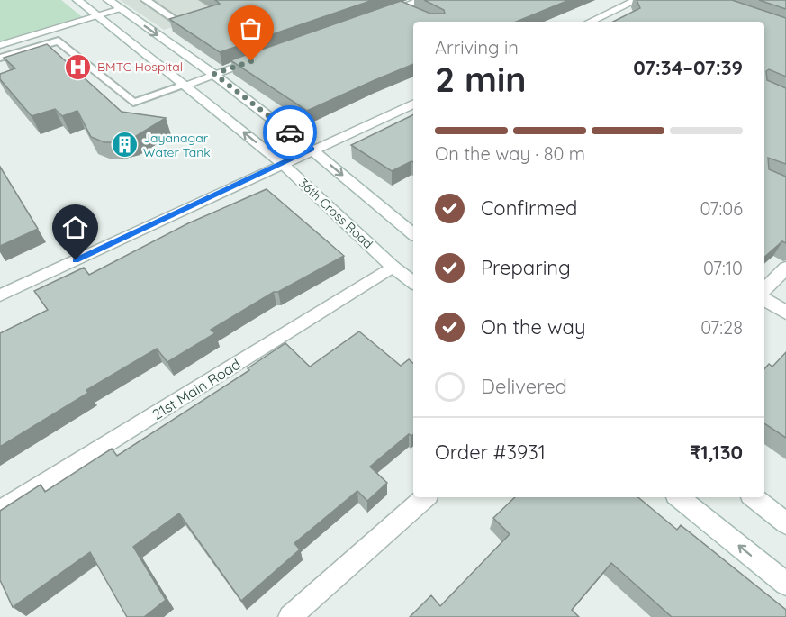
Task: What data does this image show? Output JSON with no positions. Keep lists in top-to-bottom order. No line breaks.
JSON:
{"streets":{"street":["36th Cross Road","21st Main Road"]},"crossings":[["36th Cross Road","21st Main Road"]],"places":{"hospital":["BMTC Hospital"],"building":["Jayanagar Water Tank"]},"page":{"heading":["2 min","Arriving in","07:34–07:39"],"panel":["Order #3931","₹1,130"],"bar":"On the way · 80 m","list":[["Confirmed","07:06"],["Preparing","07:10"],["On the way","07:28"],"Delivered"]}}
